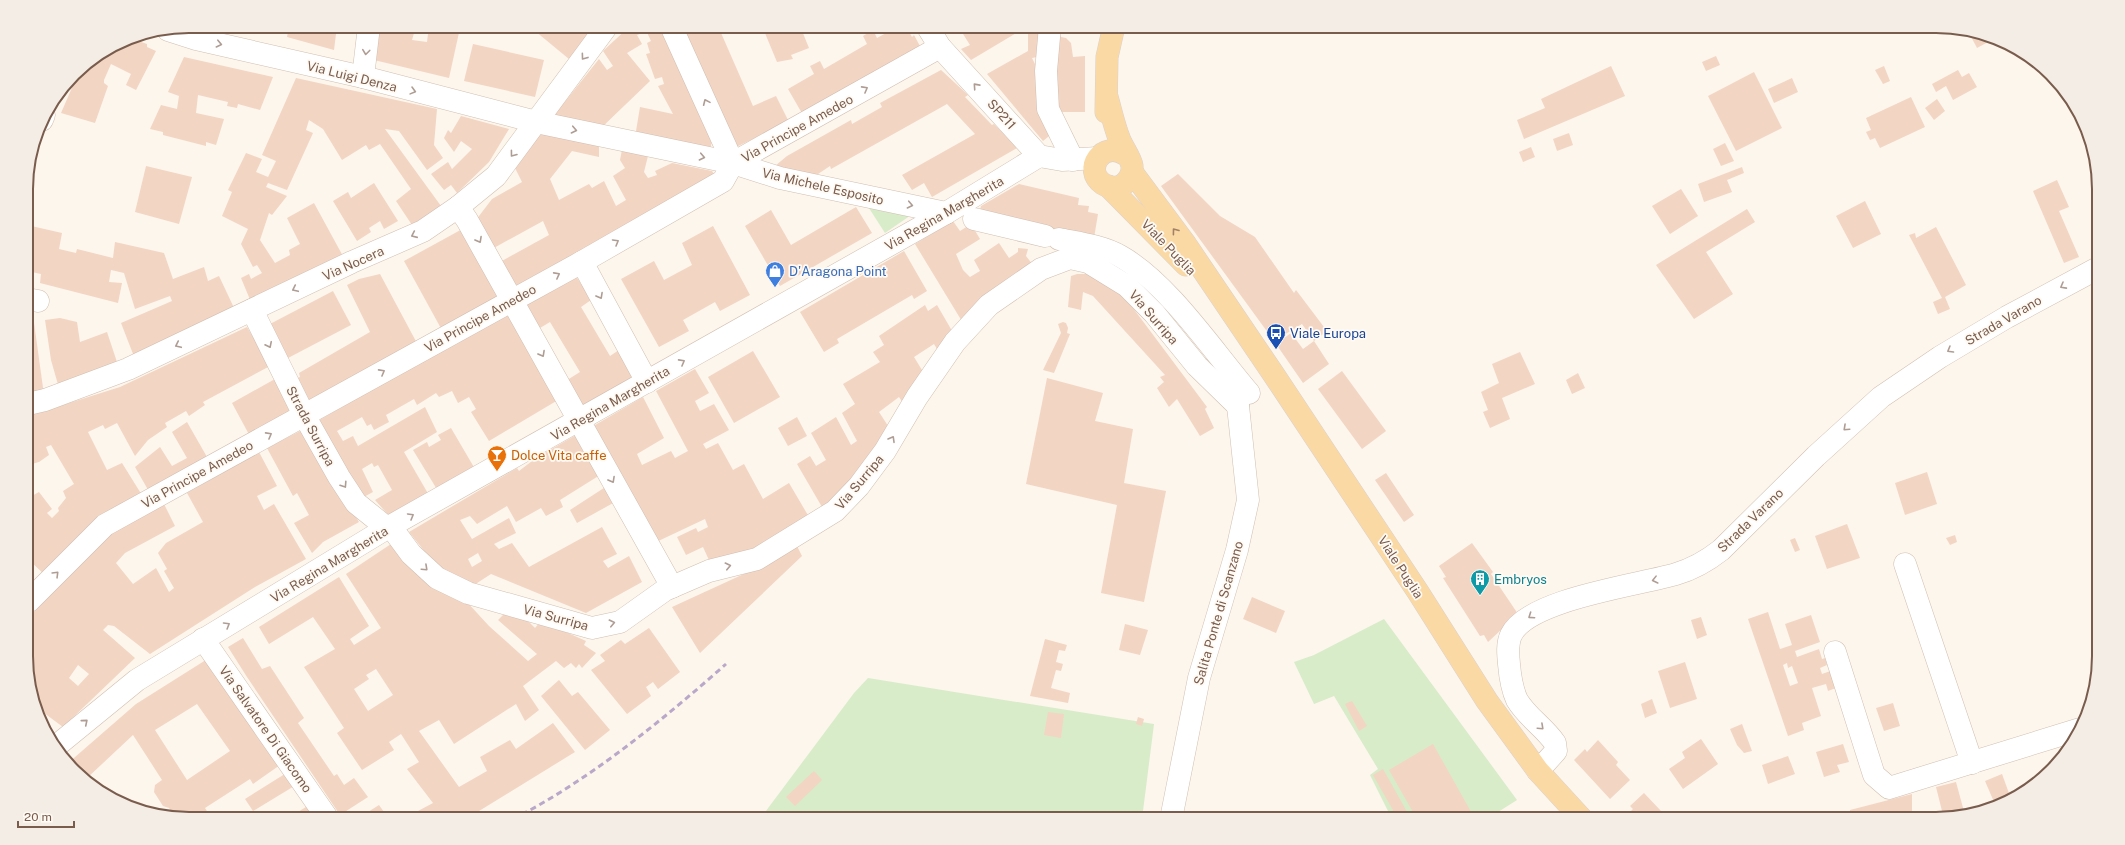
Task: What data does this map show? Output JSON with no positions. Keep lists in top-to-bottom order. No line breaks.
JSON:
{"streets":{"main road":["Viale Puglia"],"street":["Via Luigi Denza","SP211","Via Principe Amedeo","Via Michele Esposito","Via Regina Margherita","Via Nocera","Via Surripa","Strada Varano","Strada Surripa","Salita Ponte di Scanzano","Via Salvatore Di Giacomo"]},"crossings":[["Via Luigi Denza","Via Michele Esposito"],["Via Luigi Denza","Via Nocera"],["SP211","Via Principe Amedeo"],["SP211","Via Regina Margherita"],["Via Principe Amedeo","Via Michele Esposito"],["Via Principe Amedeo","Strada Surripa"],["Via Michele Esposito","Via Regina Margherita"],["Via Michele Esposito","Via Nocera"],["Via Regina Margherita","Via Surripa"],["Via Regina Margherita","Strada Surripa"],["Via Regina Margherita","Via Salvatore Di Giacomo"],["Viale Puglia","Strada Varano"],["Via Nocera","Strada Surripa"],["Via Surripa","Strada Surripa"],["Via Surripa","Salita Ponte di Scanzano"]],"one_way":["Via Luigi Denza","SP211","Via Principe Amedeo","Via Michele Esposito","Via Regina Margherita","Via Nocera","Via Surripa","Strada Varano","Strada Surripa"],"places":{"shop":["D'Aragona Point"],"bus stop":["Viale Europa"],"bar":["Dolce Vita caffe"],"building":["Embryos"]},"scale_bar":"20 m"}
